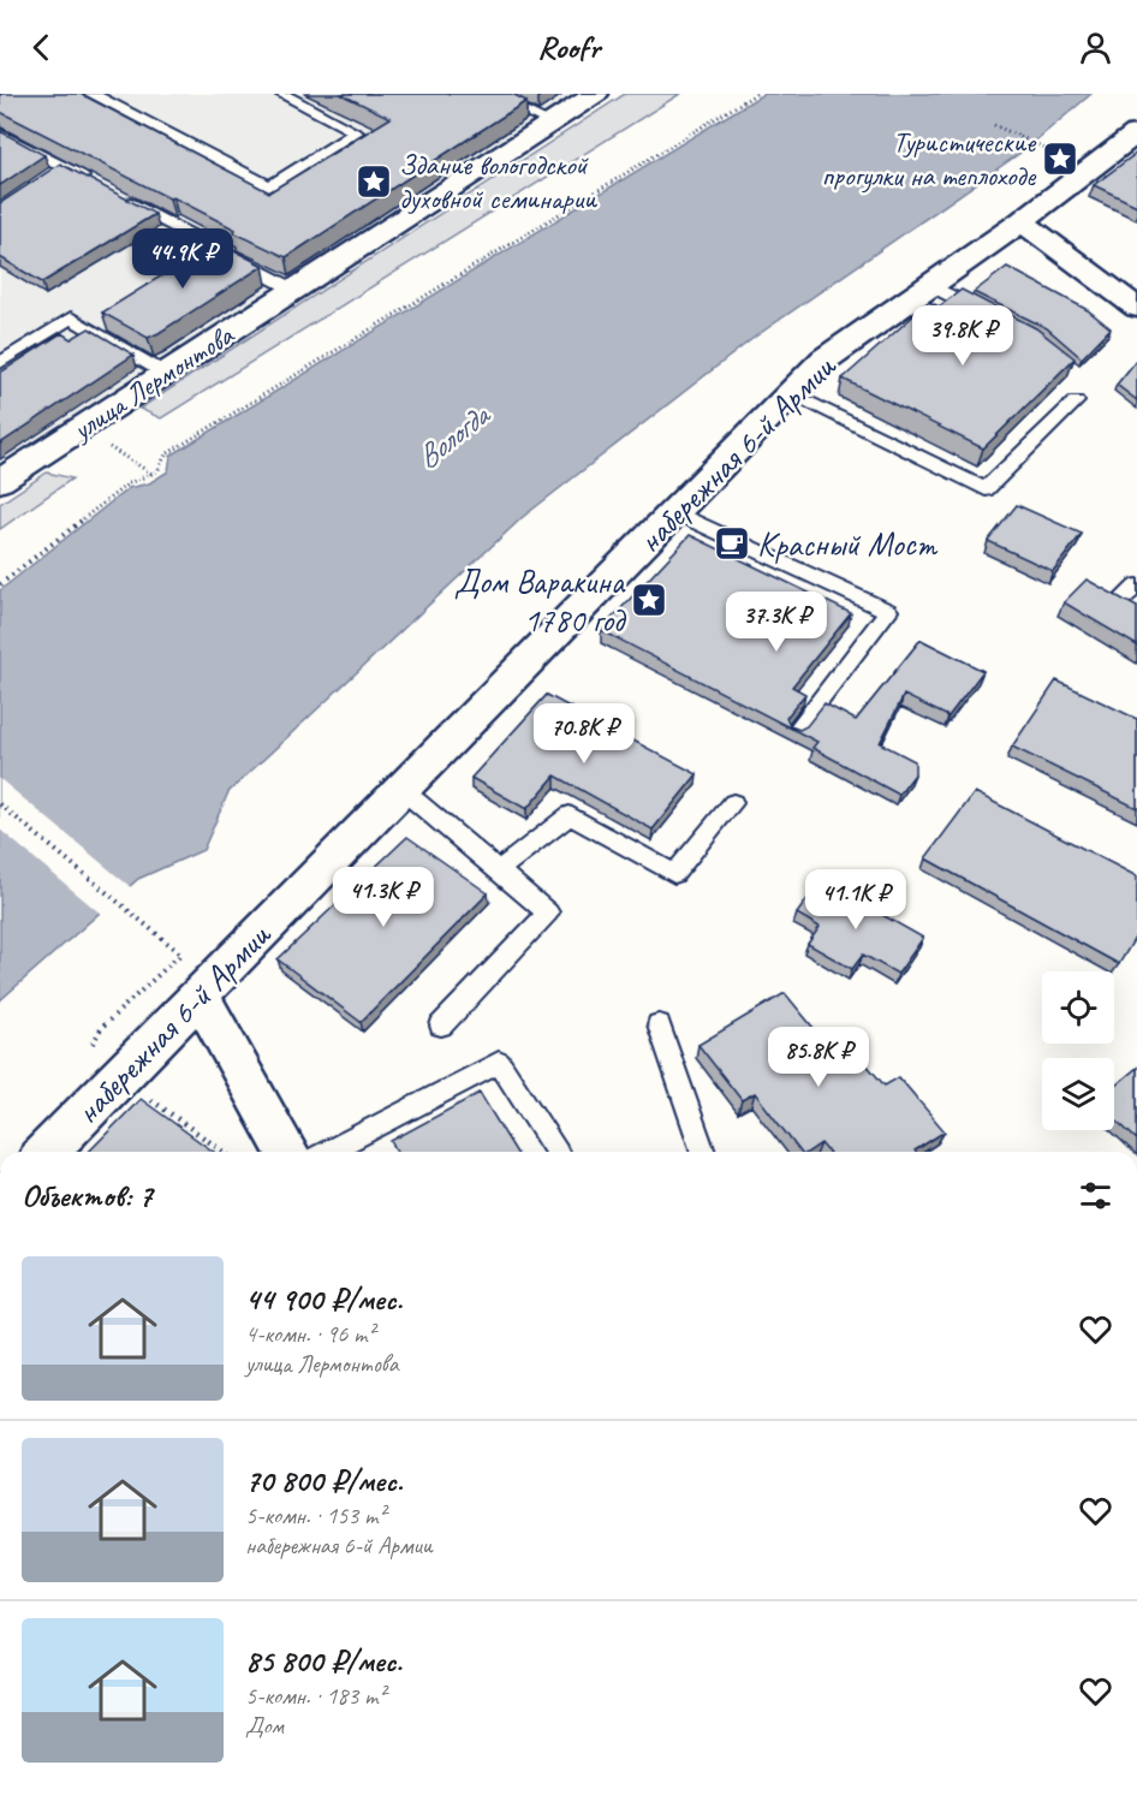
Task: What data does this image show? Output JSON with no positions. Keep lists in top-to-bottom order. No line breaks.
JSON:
{"streets":{"street":["улица Лермонтова","набережная 6-й Армии"]},"water":["Вологда"],"places":{"place":["Туристические прогулки на теплоходе","Здание вологодской духовной семинарии","Дом Варакина 1780 год"],"cafe":["Красный Мост"]},"page":{"header":"Roofr","price":["44.9K ₽","39.8K ₽","37.3K ₽","70.8K ₽","41.3K ₽","41.1K ₽","85.8K ₽"],"heading":"Объектов: 7","list":[{"name":"44 900 ₽/мес.","note":"4-комн. · 96 m² · улица Лермонтова"},{"name":"70 800 ₽/мес.","note":"5-комн. · 153 m² · набережная 6-й Армии"},{"name":"85 800 ₽/мес.","note":"5-комн. · 183 m² · Дом"}]}}
